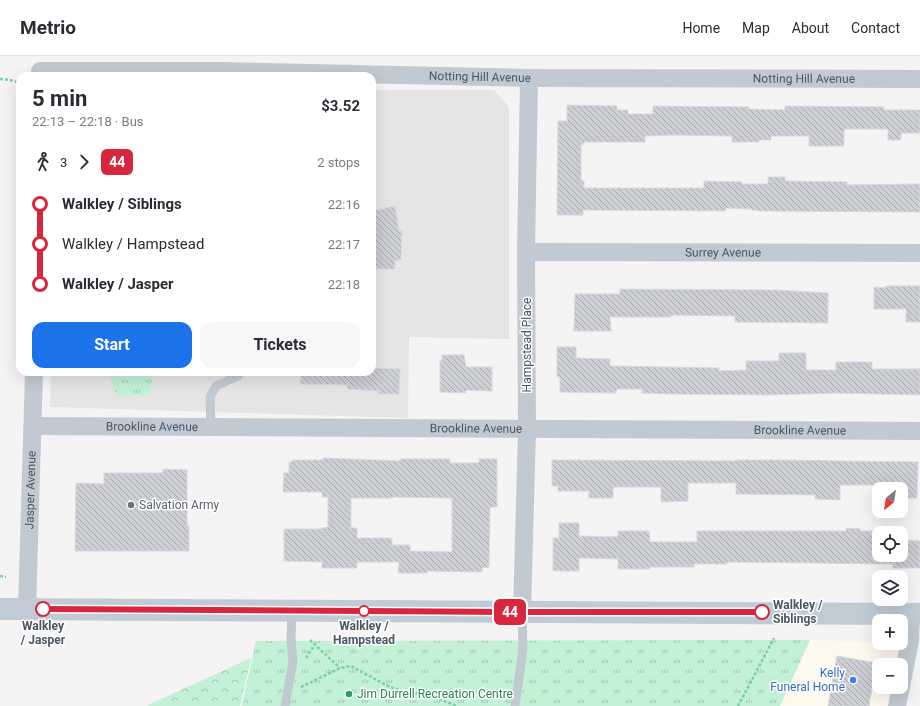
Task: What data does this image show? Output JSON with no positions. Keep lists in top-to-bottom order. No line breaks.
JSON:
{"streets":{"street":["Notting Hill Avenue","Surrey Avenue","Hampstead Place","Brookline Avenue","Jasper Avenue"]},"crossings":[["Notting Hill Avenue","Hampstead Place"],["Surrey Avenue","Hampstead Place"],["Hampstead Place","Brookline Avenue"],["Brookline Avenue","Jasper Avenue"]],"places":["Salvation Army","Walkley / Jasper","Walkley / Hampstead","Walkley / Siblings","Kelly Funeral Home","Jim Durrell Recreation Centre"],"lines":["bus line 44"],"north":"bottom left","page":{"header":"Metrio","nav":["Home","Map","About","Contact"],"on_map":"44","heading":["5 min","22:13 – 22:18 · Bus","$3.52"],"legs":["3","44","2 stops"],"list":[{"name":"Walkley / Siblings","value":"22:16"},{"name":"Walkley / Hampstead","value":"22:17"},{"name":"Walkley / Jasper","value":"22:18"}],"buttons":["Start","Tickets"],"map_buttons":["+","−"]}}
